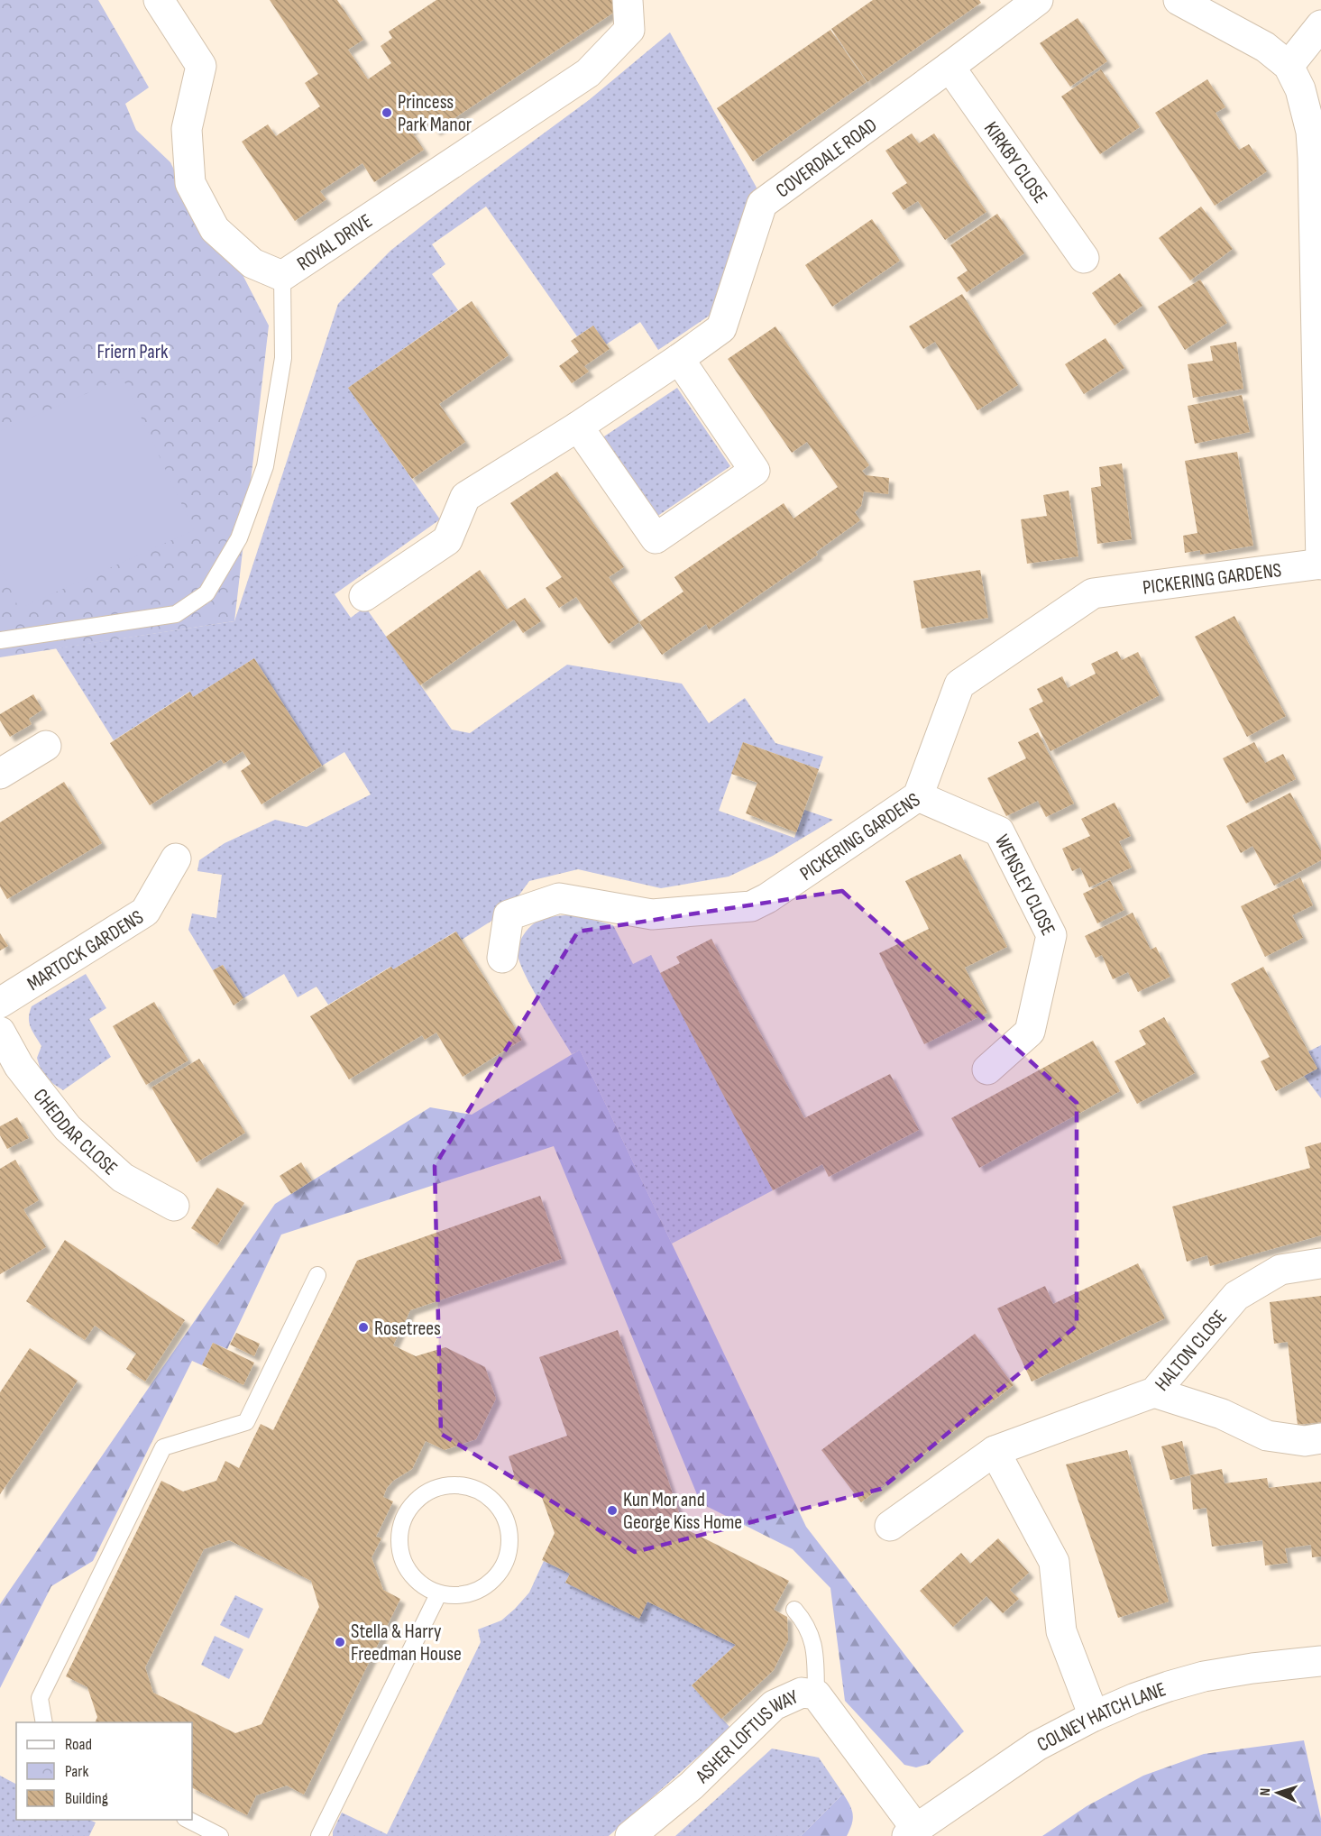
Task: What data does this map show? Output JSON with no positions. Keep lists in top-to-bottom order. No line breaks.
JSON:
{"streets":{"street":["COVERDALE ROAD","KIRKBY CLOSE","ROYAL DRIVE","PICKERING GARDENS","WENSLEY CLOSE","MARTOCK GARDENS","CHEDDAR CLOSE","HALTON CLOSE","COLNEY HATCH LANE","ASHER LOFTUS WAY"]},"crossings":[["COVERDALE ROAD","KIRKBY CLOSE"],["PICKERING GARDENS","WENSLEY CLOSE"],["COLNEY HATCH LANE","ASHER LOFTUS WAY"]],"parks":["Friern Park"],"places":["Princess Park Manor","Rosetrees","Kun Mor and George Kiss Home","Stella & Harry Freedman House"],"legend":["Road","Park","Building"],"north":"left"}
